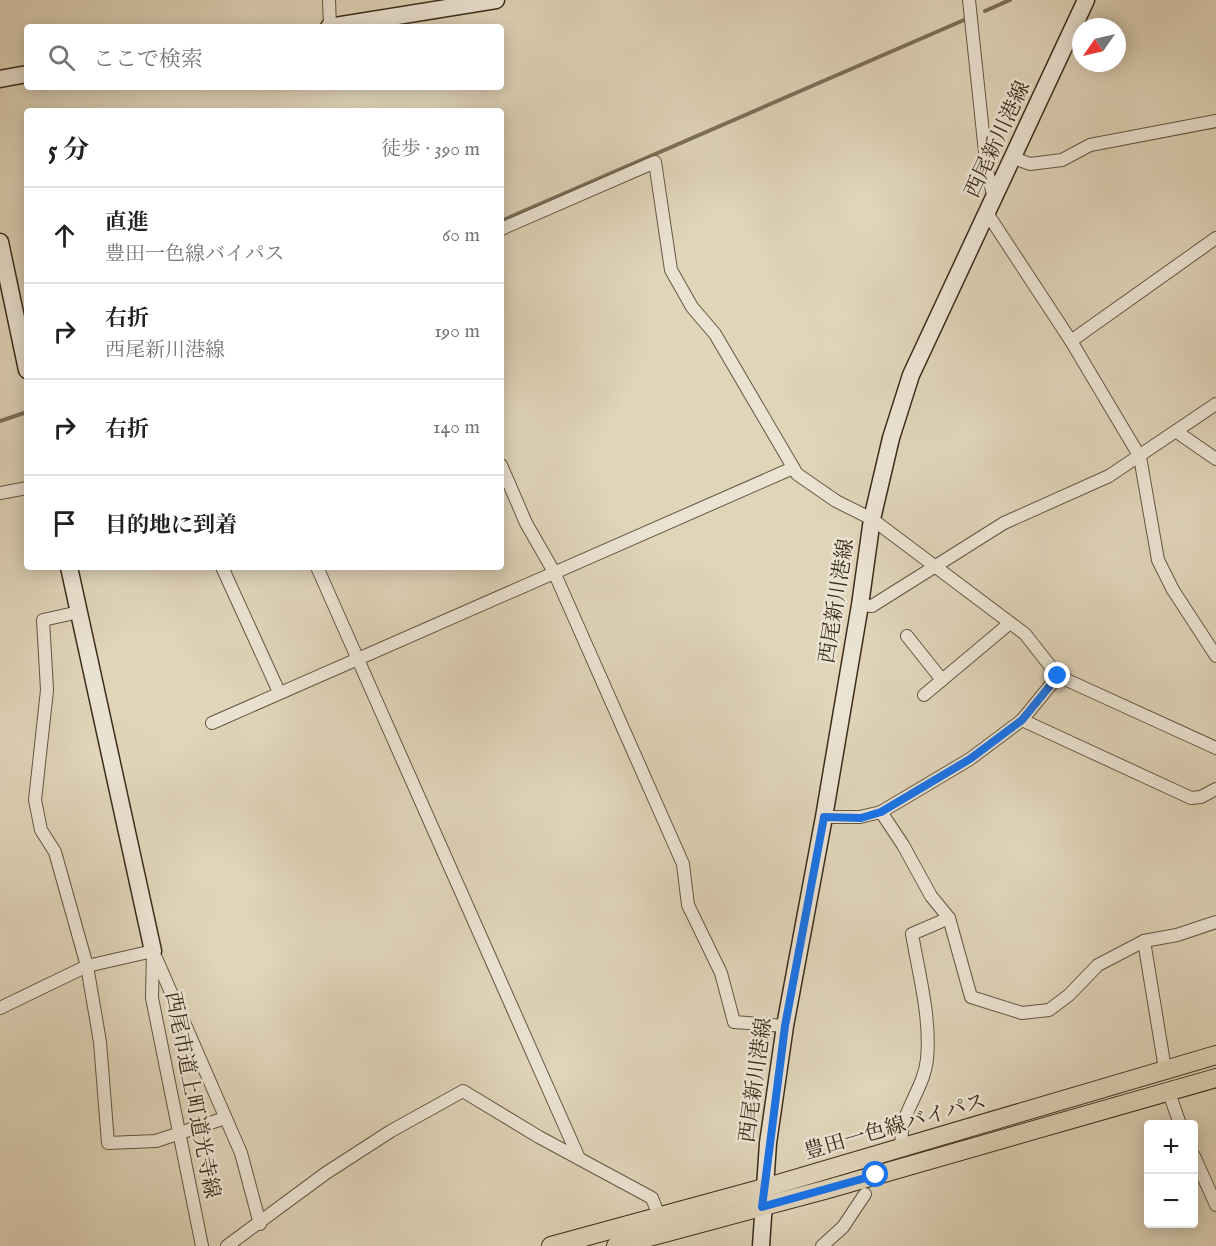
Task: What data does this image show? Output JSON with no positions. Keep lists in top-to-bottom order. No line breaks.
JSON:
{"streets":{"main road":["西尾新川港線","豊田一色線バイパス"],"street":["西尾市道上町道光寺線"]},"crossings":[["西尾新川港線","豊田一色線バイパス"]],"north":"bottom left","page":{"search":"ここで検索","heading":["5 分","徒歩 · 390 m"],"list":[["直進","豊田一色線バイパス","60 m"],["右折","西尾新川港線","190 m"],["右折","140 m"],"目的地に到着"],"map_buttons":["+","−"]}}
